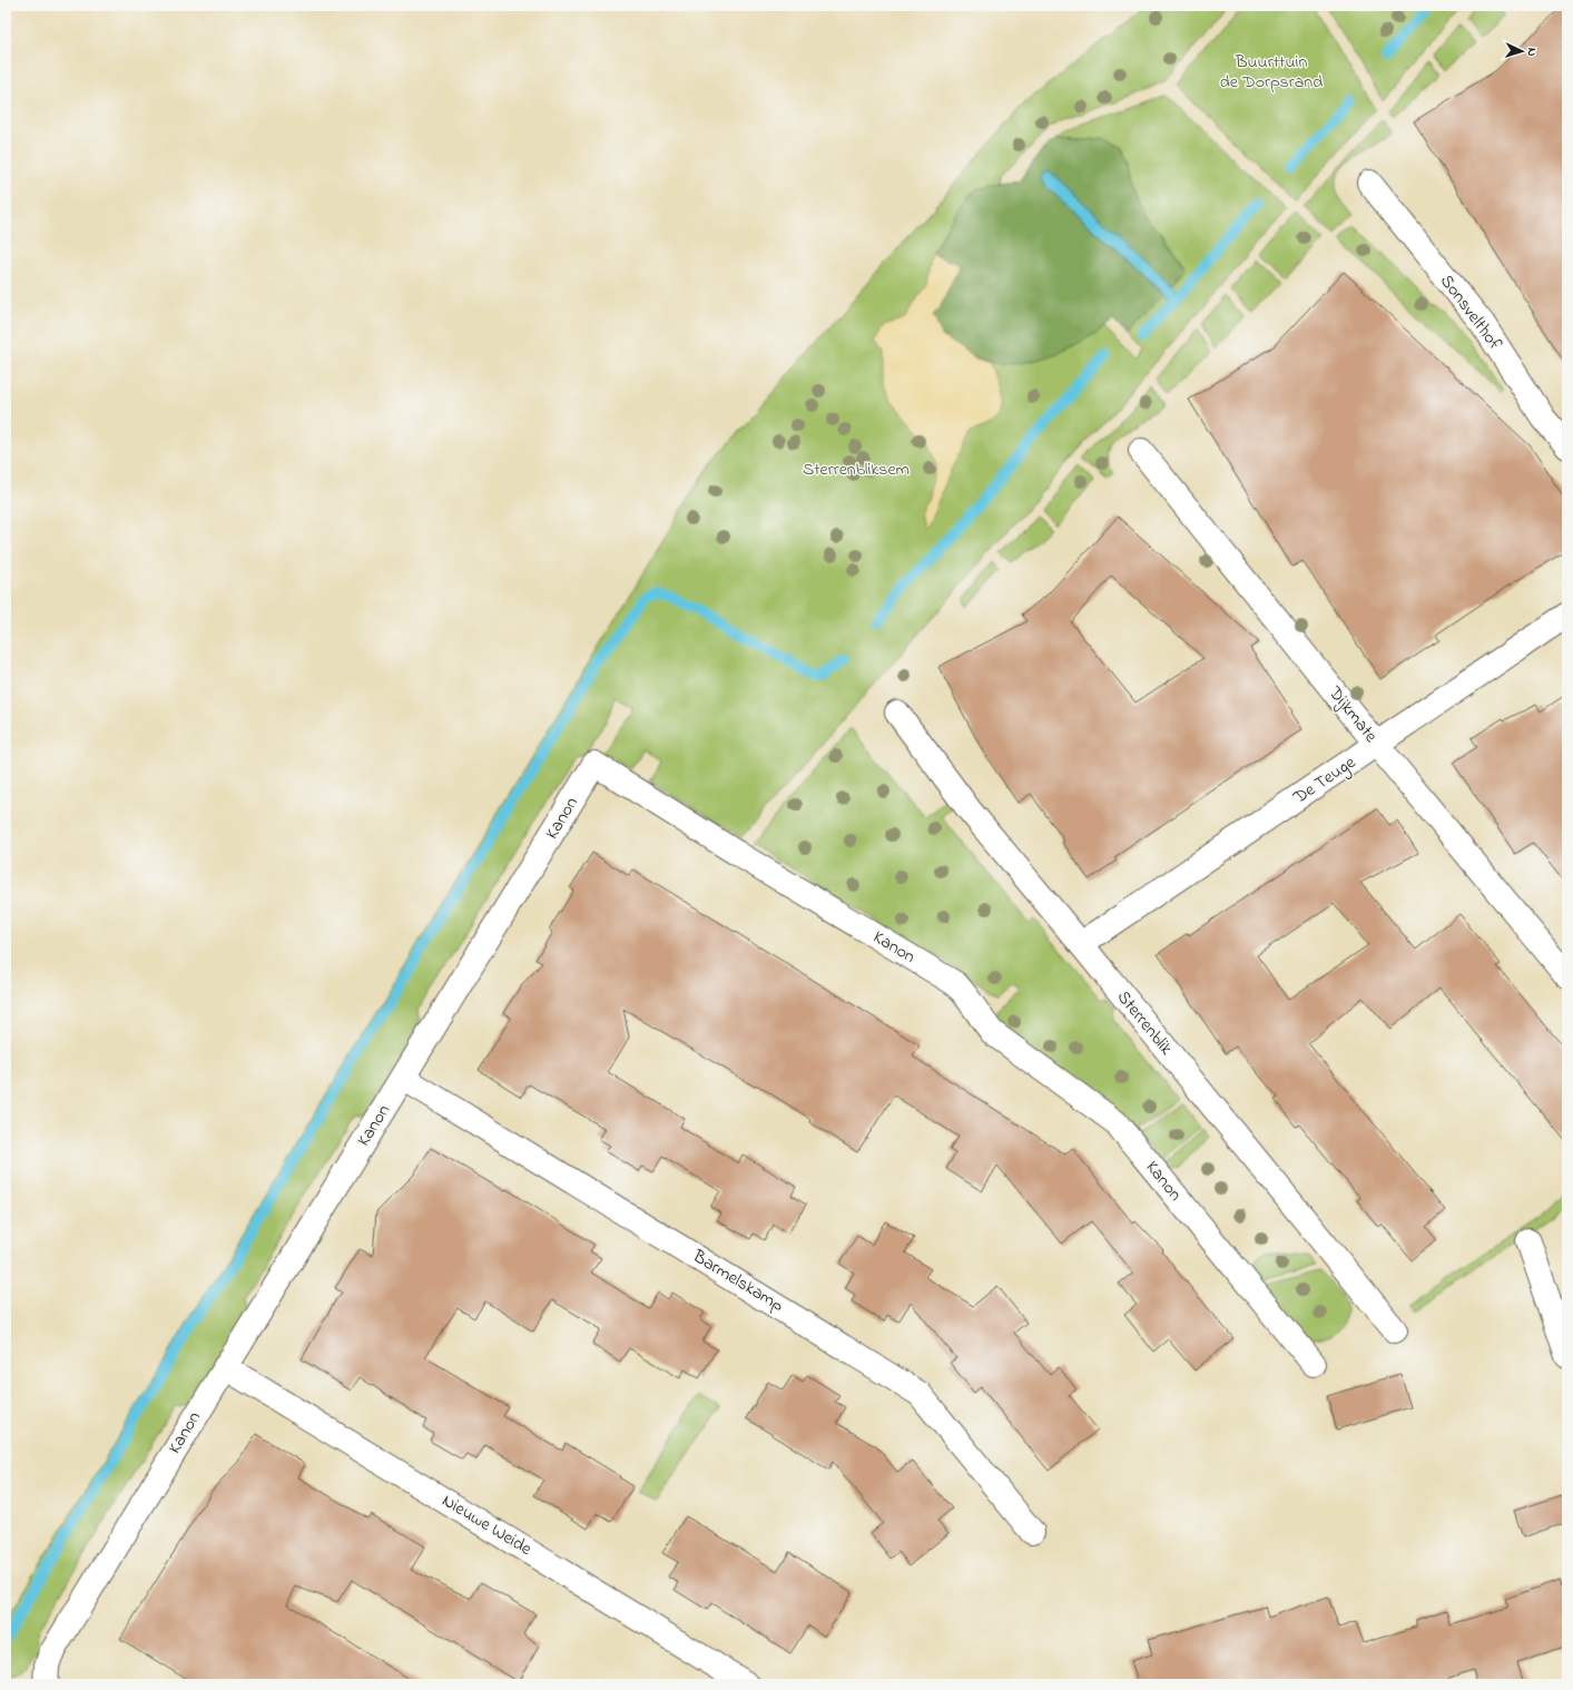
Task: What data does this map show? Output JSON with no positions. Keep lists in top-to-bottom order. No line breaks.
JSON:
{"streets":{"street":["Sonsvelthof","Dijkmate","De Teuge","Kanon","Sterrenblik","Barmelskamp","Nieuwe Weide"]},"crossings":[["Dijkmate","De Teuge"],["De Teuge","Sterrenblik"],["Kanon","Barmelskamp"],["Kanon","Nieuwe Weide"]],"parks":["Buurttuin de Dorpsrand","Sterrenbliksem"],"north":"right"}
